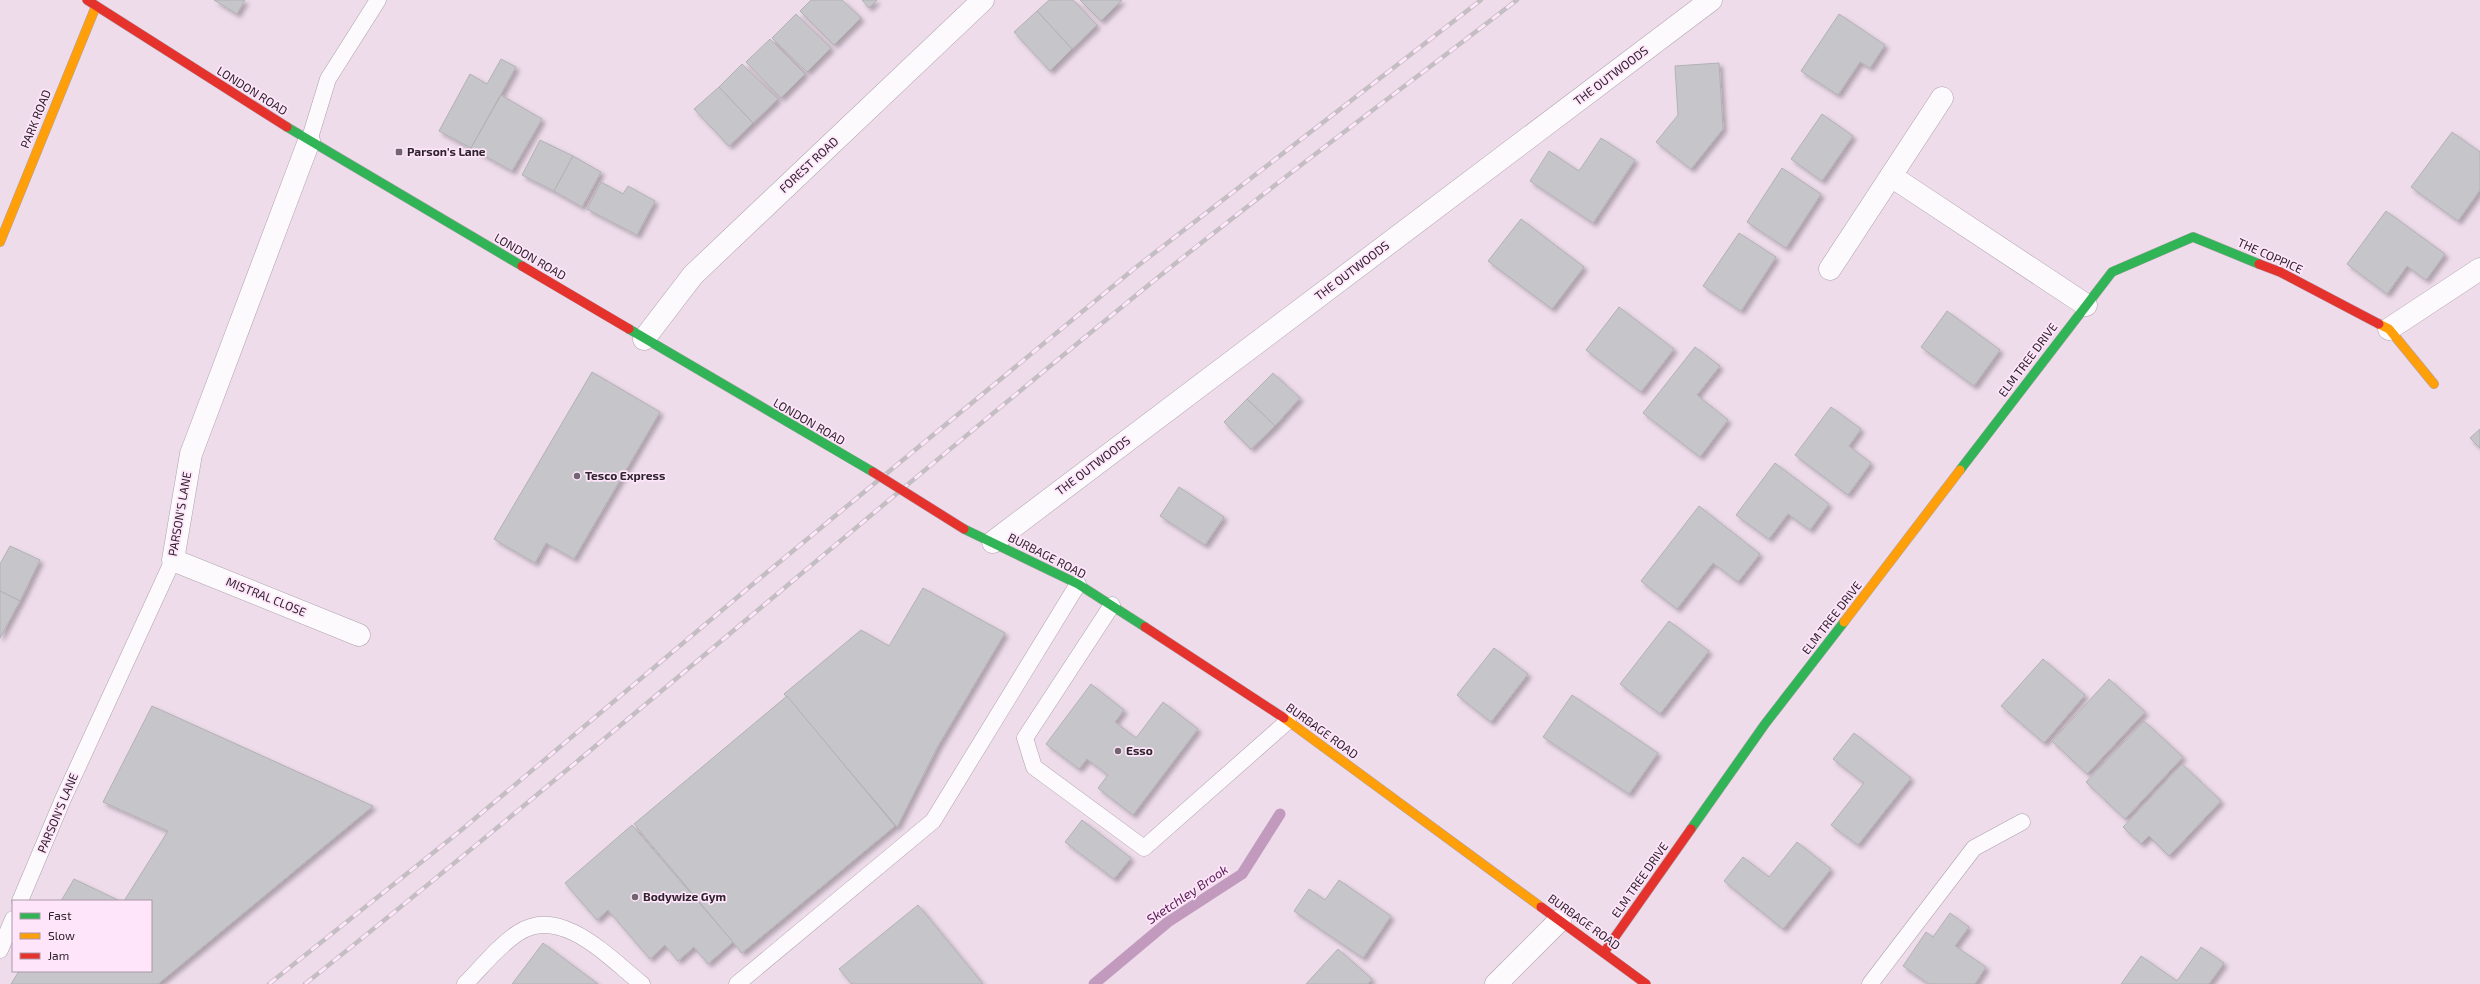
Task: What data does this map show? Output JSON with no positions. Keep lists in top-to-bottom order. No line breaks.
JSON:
{"streets":{"main road":["LONDON ROAD","PARK ROAD","THE COPPICE","ELM TREE DRIVE","BURBAGE ROAD"],"street":["THE OUTWOODS","FOREST ROAD","PARSON'S LANE","MISTRAL CLOSE"]},"crossings":[["THE OUTWOODS","BURBAGE ROAD"],["LONDON ROAD","PARK ROAD"],["LONDON ROAD","FOREST ROAD"],["LONDON ROAD","PARSON'S LANE"],["LONDON ROAD","BURBAGE ROAD"],["THE COPPICE","ELM TREE DRIVE"],["ELM TREE DRIVE","BURBAGE ROAD"],["PARSON'S LANE","MISTRAL CLOSE"]],"water":["Sketchley Brook"],"places":{"transit":["Parson's Lane"],"other":["Tesco Express","Esso","Bodywize Gym"]},"legend":["Fast","Slow","Jam"]}
